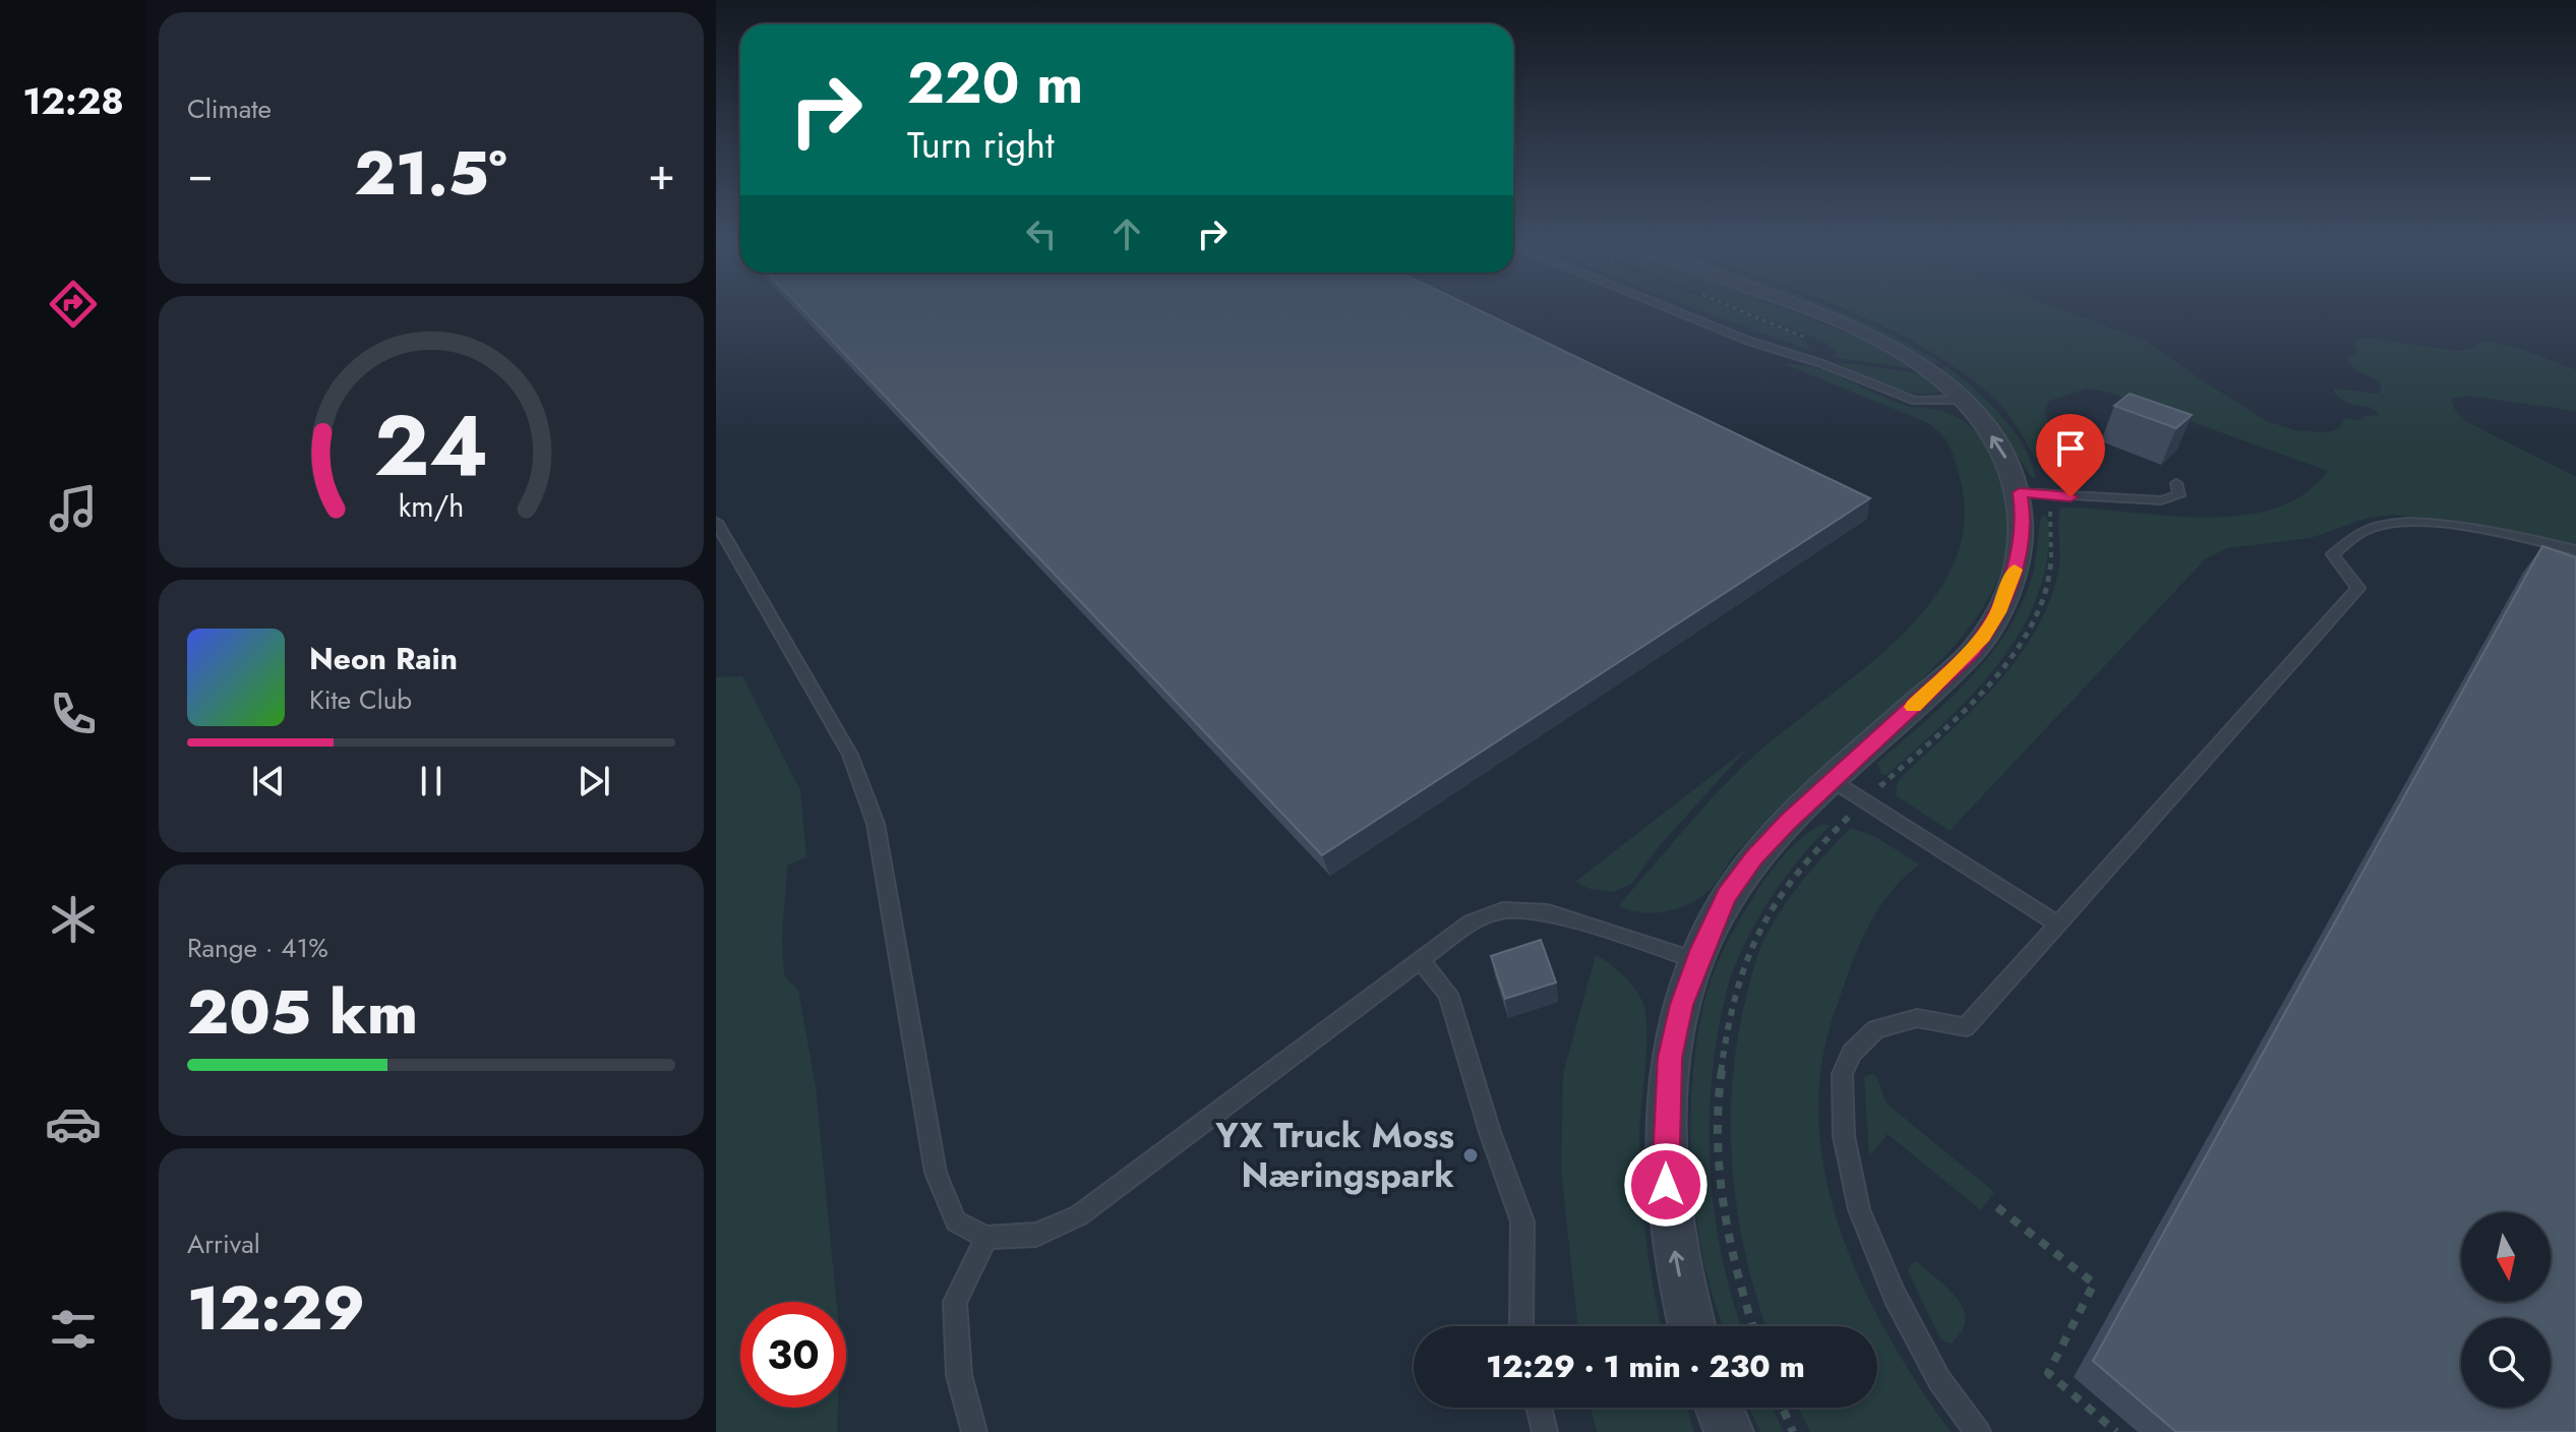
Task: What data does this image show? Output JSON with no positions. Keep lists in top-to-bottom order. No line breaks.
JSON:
{"places":["YX Truck Moss Næringspark"],"north":"bottom","page":{"tabs":"12:28","tile":["Climate",["Range · 41%","205 km"],["Arrival","12:29"]],"turn":["220 m","Turn right"],"heat":["−","21.5°","+"],"song":["Neon Rain","Kite Club"],"limit":"30","trip":"12:29 · 1 min · 230 m","gauge":["24","km/h"]}}
